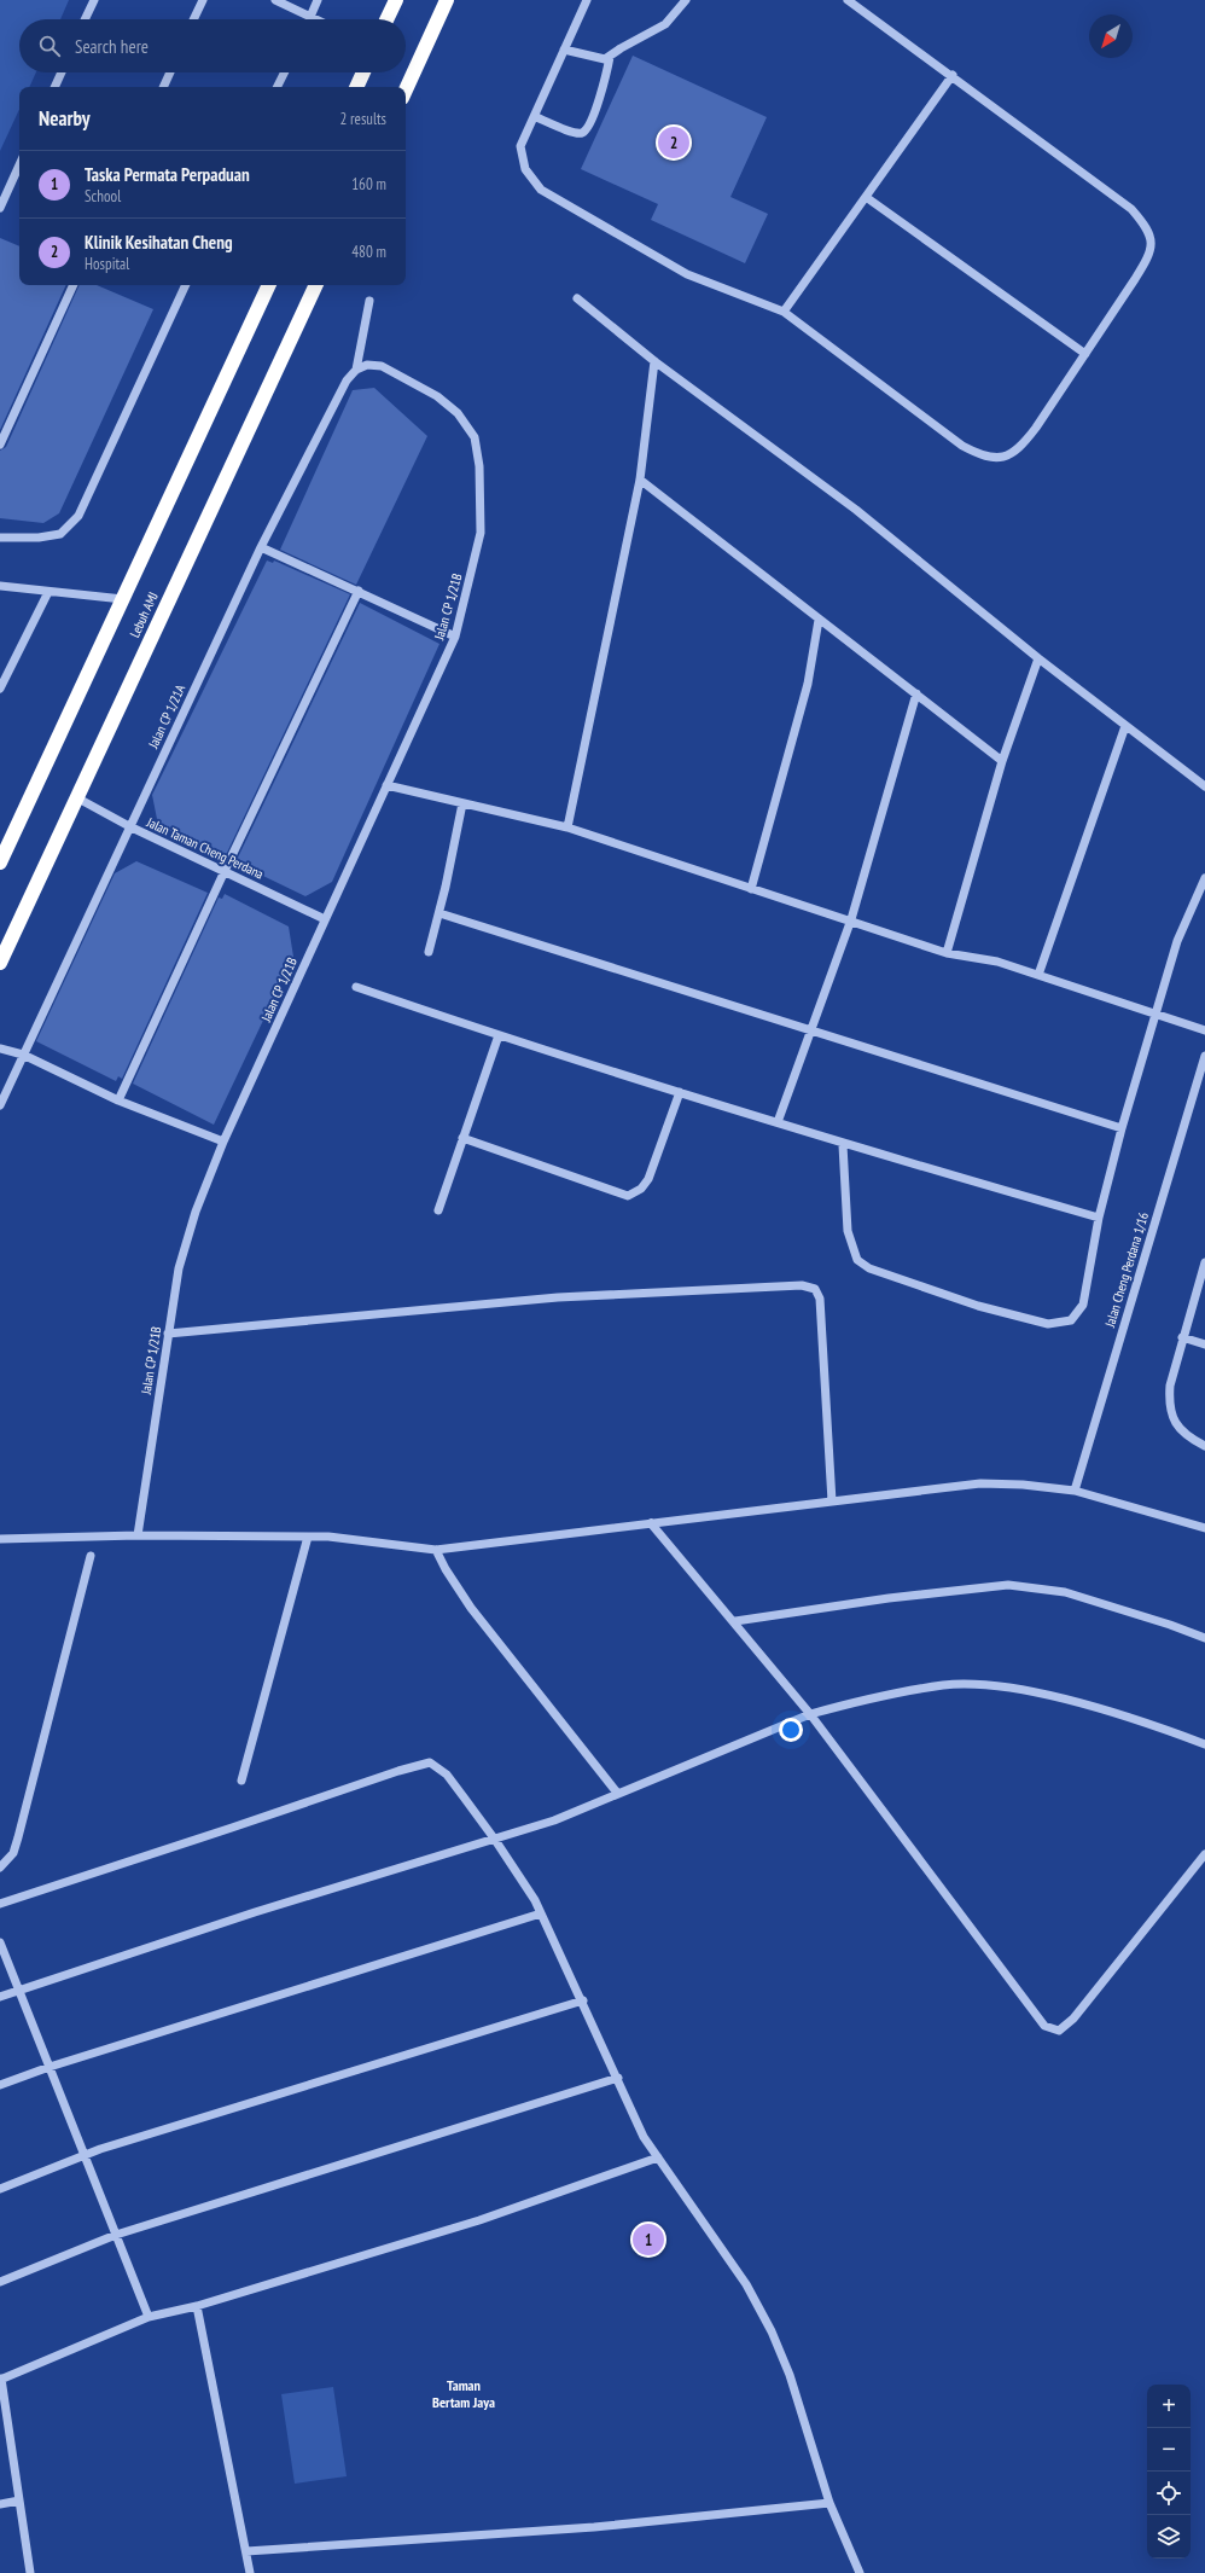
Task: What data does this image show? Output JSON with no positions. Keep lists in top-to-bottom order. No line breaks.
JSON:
{"streets":{"highway":["Lebuh AMJ"],"street":["Jalan CP 1/21B","Jalan CP 1/21A","Jalan Taman Cheng Perdana","Jalan Cheng Perdana 1/16"]},"crossings":[["Jalan CP 1/21B","Jalan CP 1/21A"],["Jalan CP 1/21B","Jalan Taman Cheng Perdana"],["Lebuh AMJ","Jalan Taman Cheng Perdana"],["Jalan CP 1/21A","Jalan Taman Cheng Perdana"]],"districts":["Taman Bertam Jaya"],"north":"bottom left","page":{"search":"Search here","heading":["Nearby","2 results"],"pins":["2","1"],"list":[{"mark":"1","name":"Taska Permata Perpaduan","note":"School","value":"160 m"},{"mark":"2","name":"Klinik Kesihatan Cheng","note":"Hospital","value":"480 m"}],"map_buttons":["+","−"]}}
